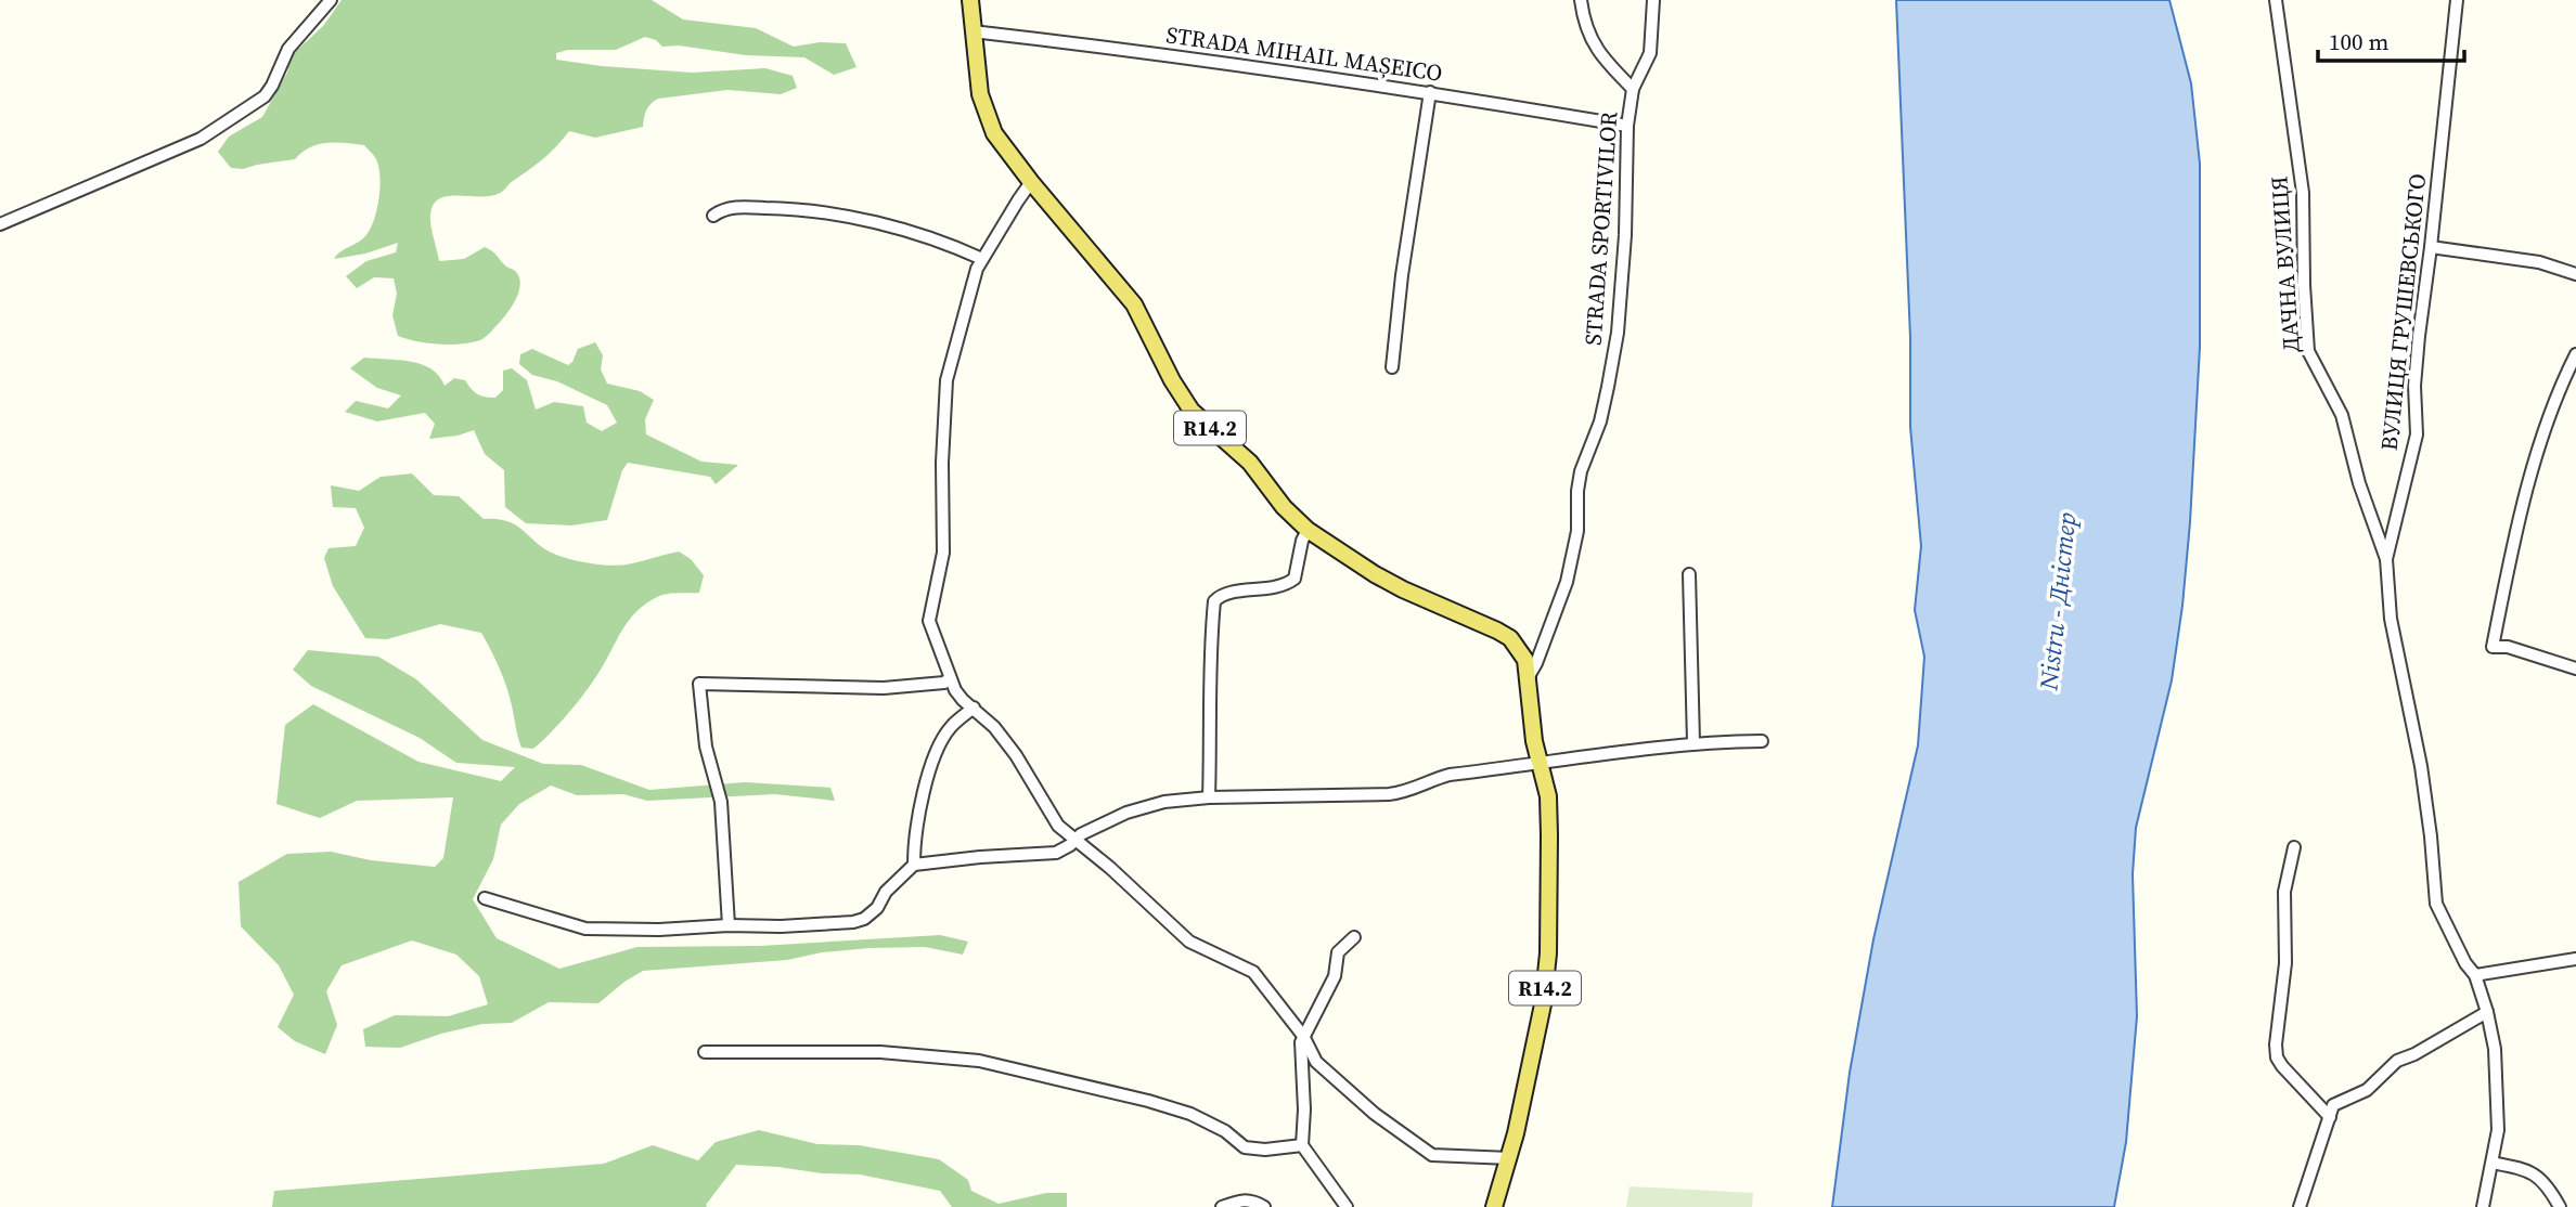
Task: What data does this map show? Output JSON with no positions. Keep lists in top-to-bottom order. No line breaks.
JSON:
{"streets":{"main road":["R14.2"],"street":["STRADA MIHAIL MAȘEICO","STRADA SPORTIVILOR","ДАЧНА ВУЛИЦЯ","ВУЛИЦЯ ГРУШЕВСЬКОГО"]},"crossings":[["STRADA MIHAIL MAȘEICO","STRADA SPORTIVILOR"],["STRADA MIHAIL MAȘEICO","R14.2"],["STRADA SPORTIVILOR","R14.2"],["ДАЧНА ВУЛИЦЯ","ВУЛИЦЯ ГРУШЕВСЬКОГО"]],"water":["Nistru - Дністер"],"scale_bar":"100 m"}
